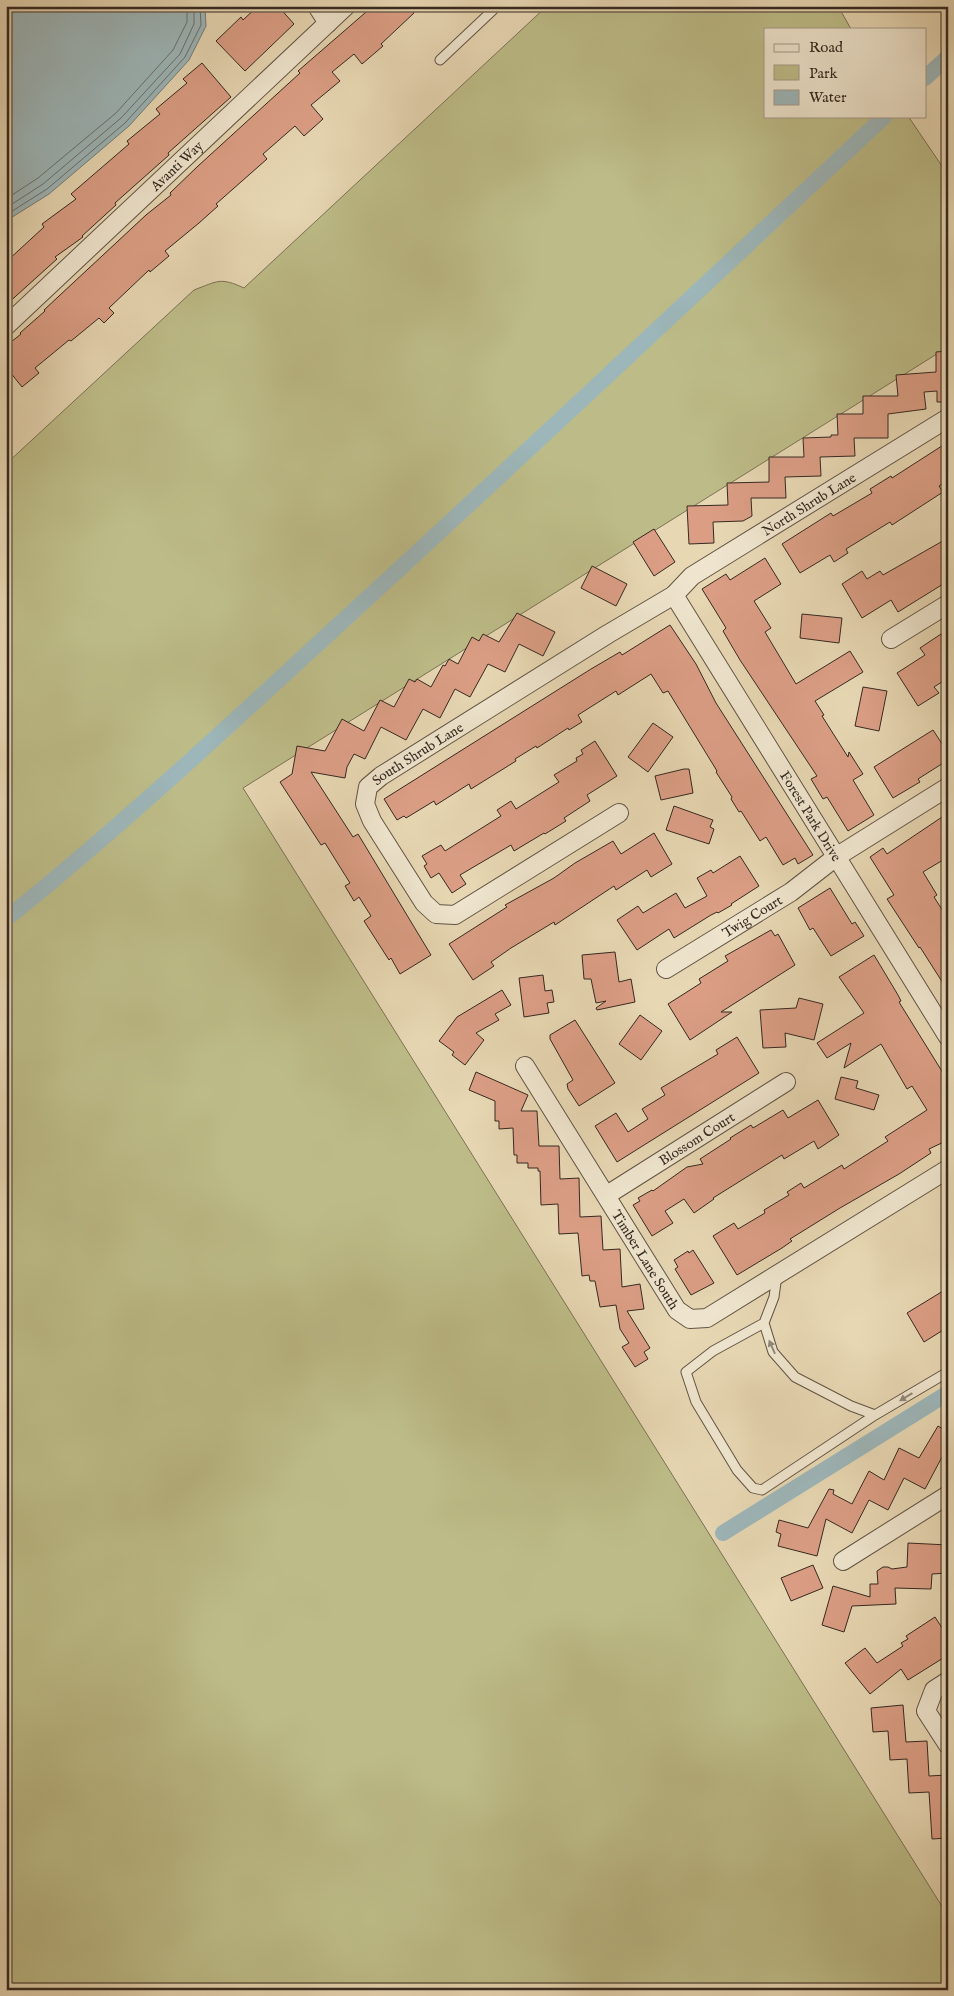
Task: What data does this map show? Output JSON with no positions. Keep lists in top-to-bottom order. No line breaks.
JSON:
{"streets":{"street":["Avanti Way","North Shrub Lane","South Shrub Lane","Forest Park Drive","Twig Court","Blossom Court","Timber Lane South"]},"crossings":[["North Shrub Lane","South Shrub Lane"],["North Shrub Lane","Forest Park Drive"],["South Shrub Lane","Forest Park Drive"],["Forest Park Drive","Twig Court"],["Blossom Court","Timber Lane South"]],"legend":["Road","Park","Water"]}
